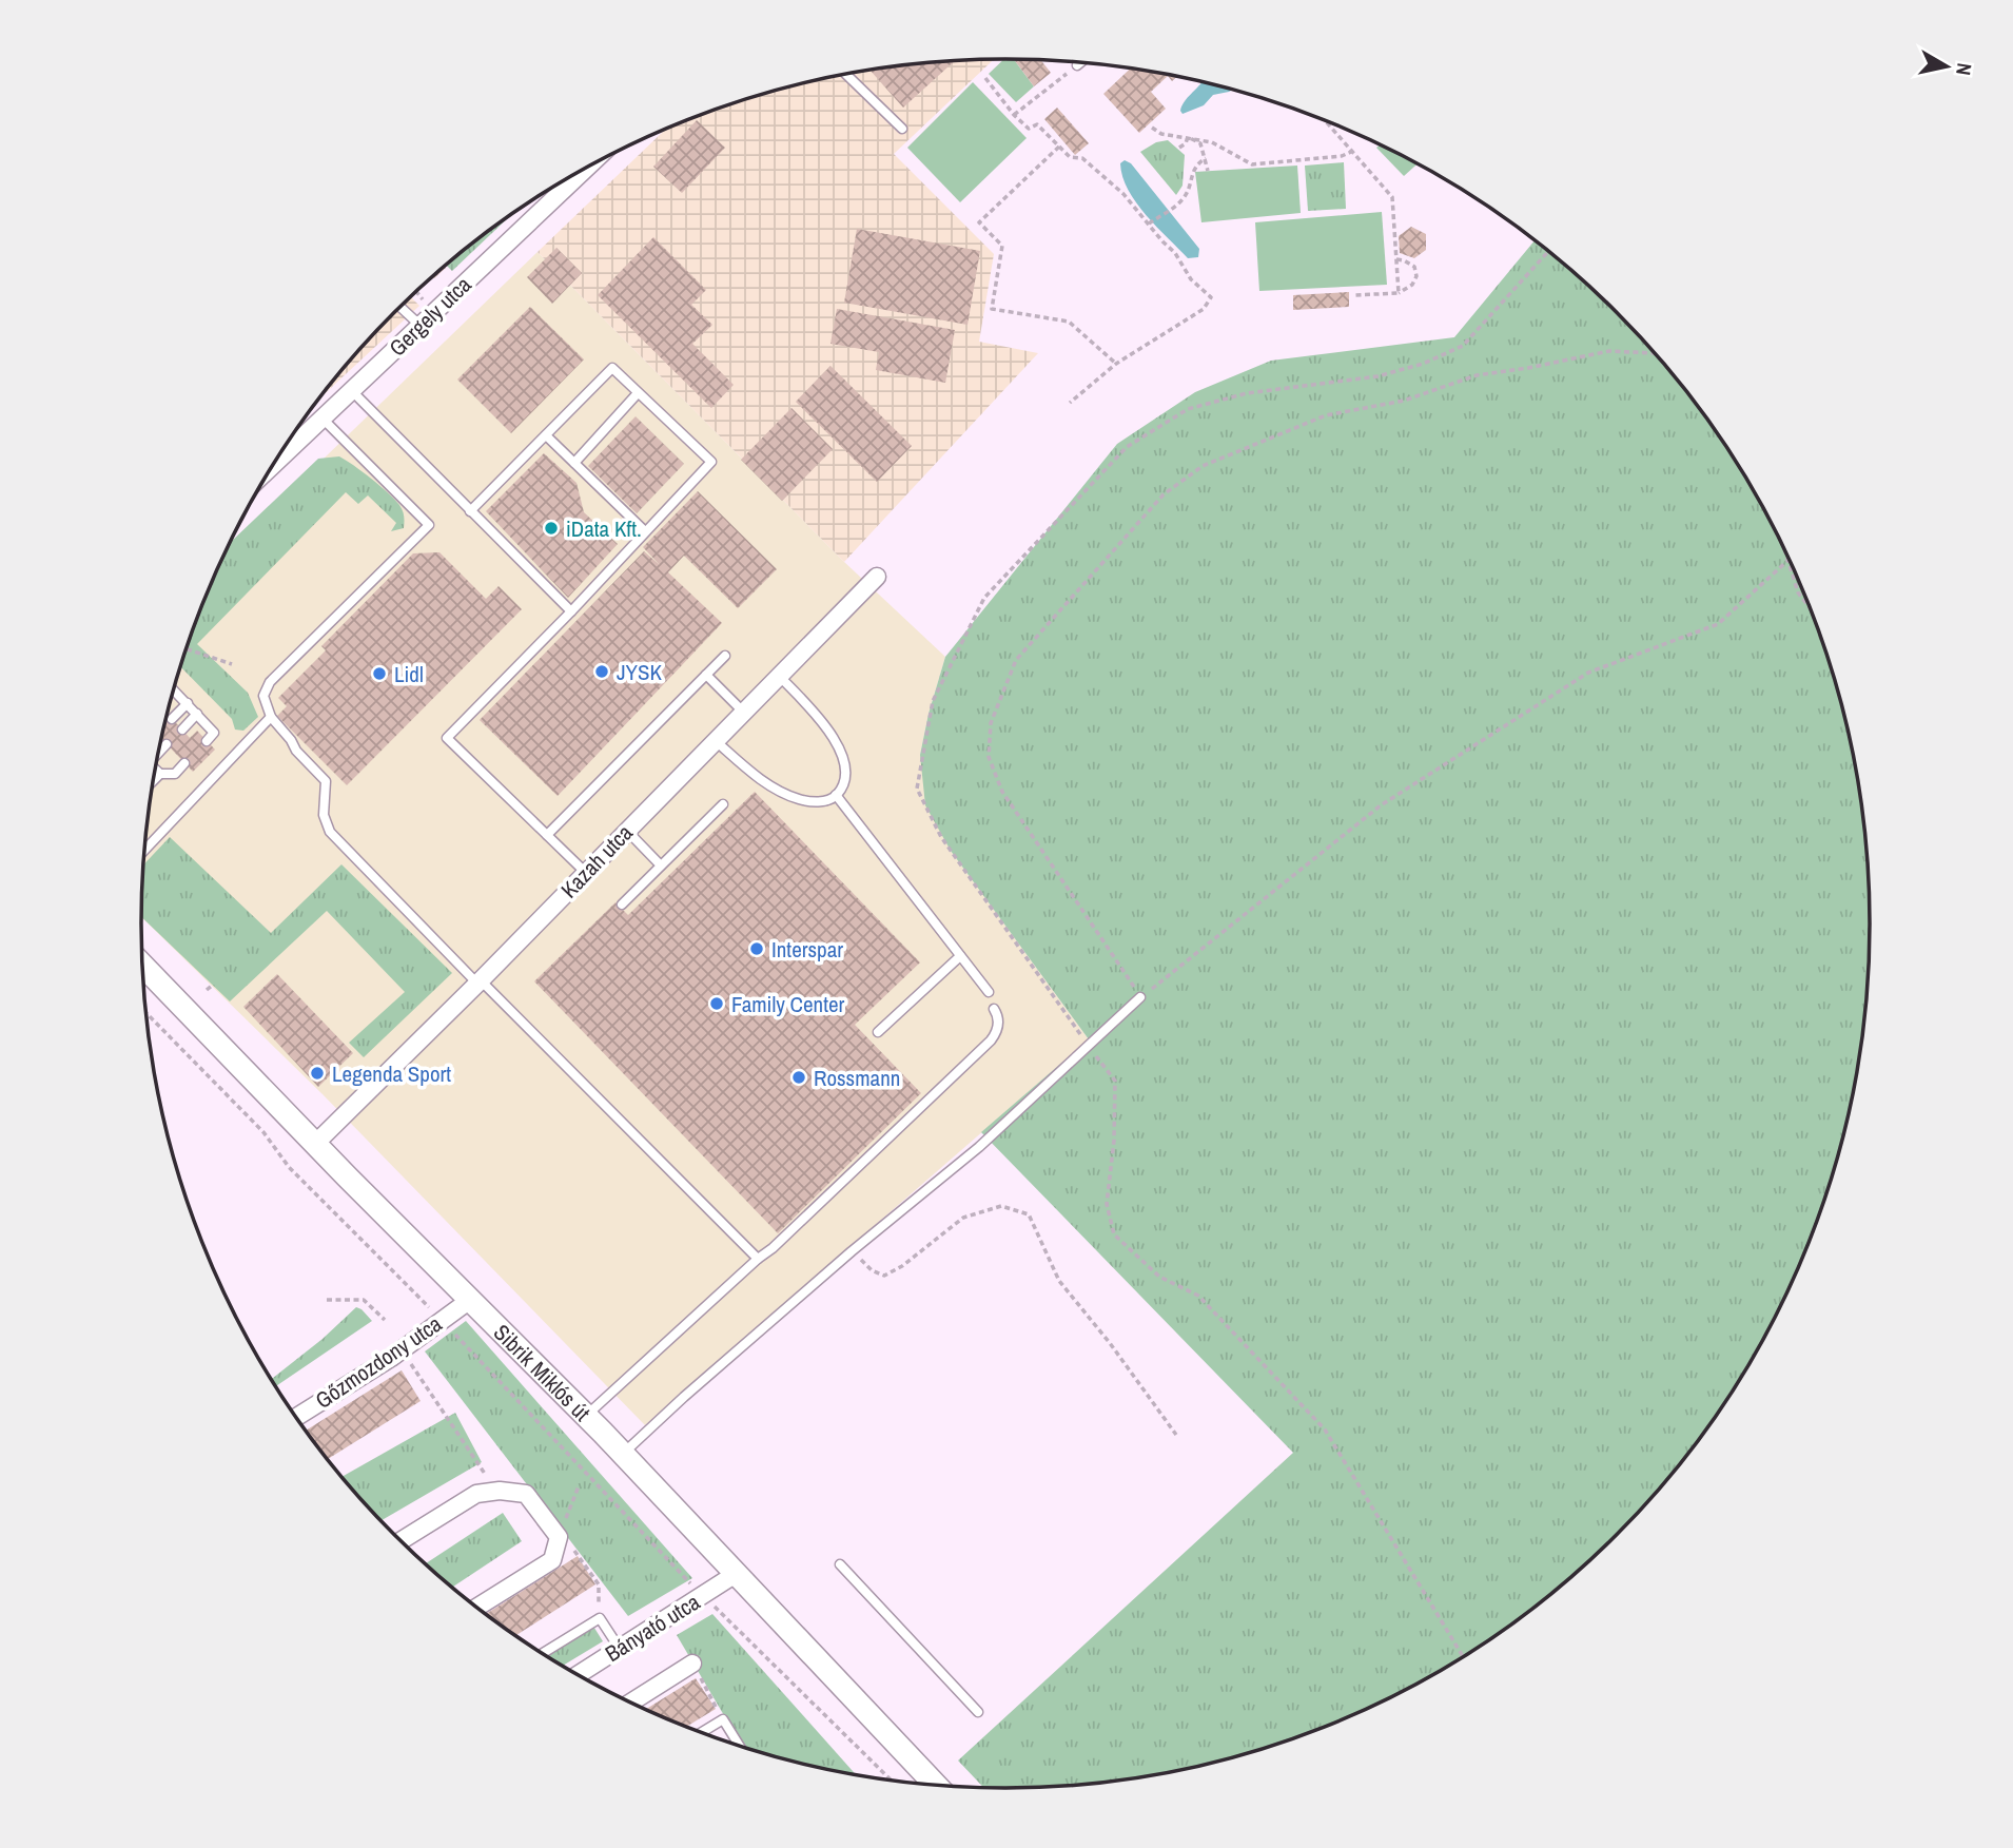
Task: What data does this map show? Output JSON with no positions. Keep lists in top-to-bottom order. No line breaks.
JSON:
{"streets":{"street":["Gergely utca","Kazah utca","Gőzmozdony utca","Sibrik Miklós út","Bányató utca"]},"crossings":[["Kazah utca","Sibrik Miklós út"],["Gőzmozdony utca","Sibrik Miklós út"],["Sibrik Miklós út","Bányató utca"]],"places":["iData Kft.","JYSK","Lidl","Interspar","Family Center","Legenda Sport","Rossmann"],"north":"right"}
